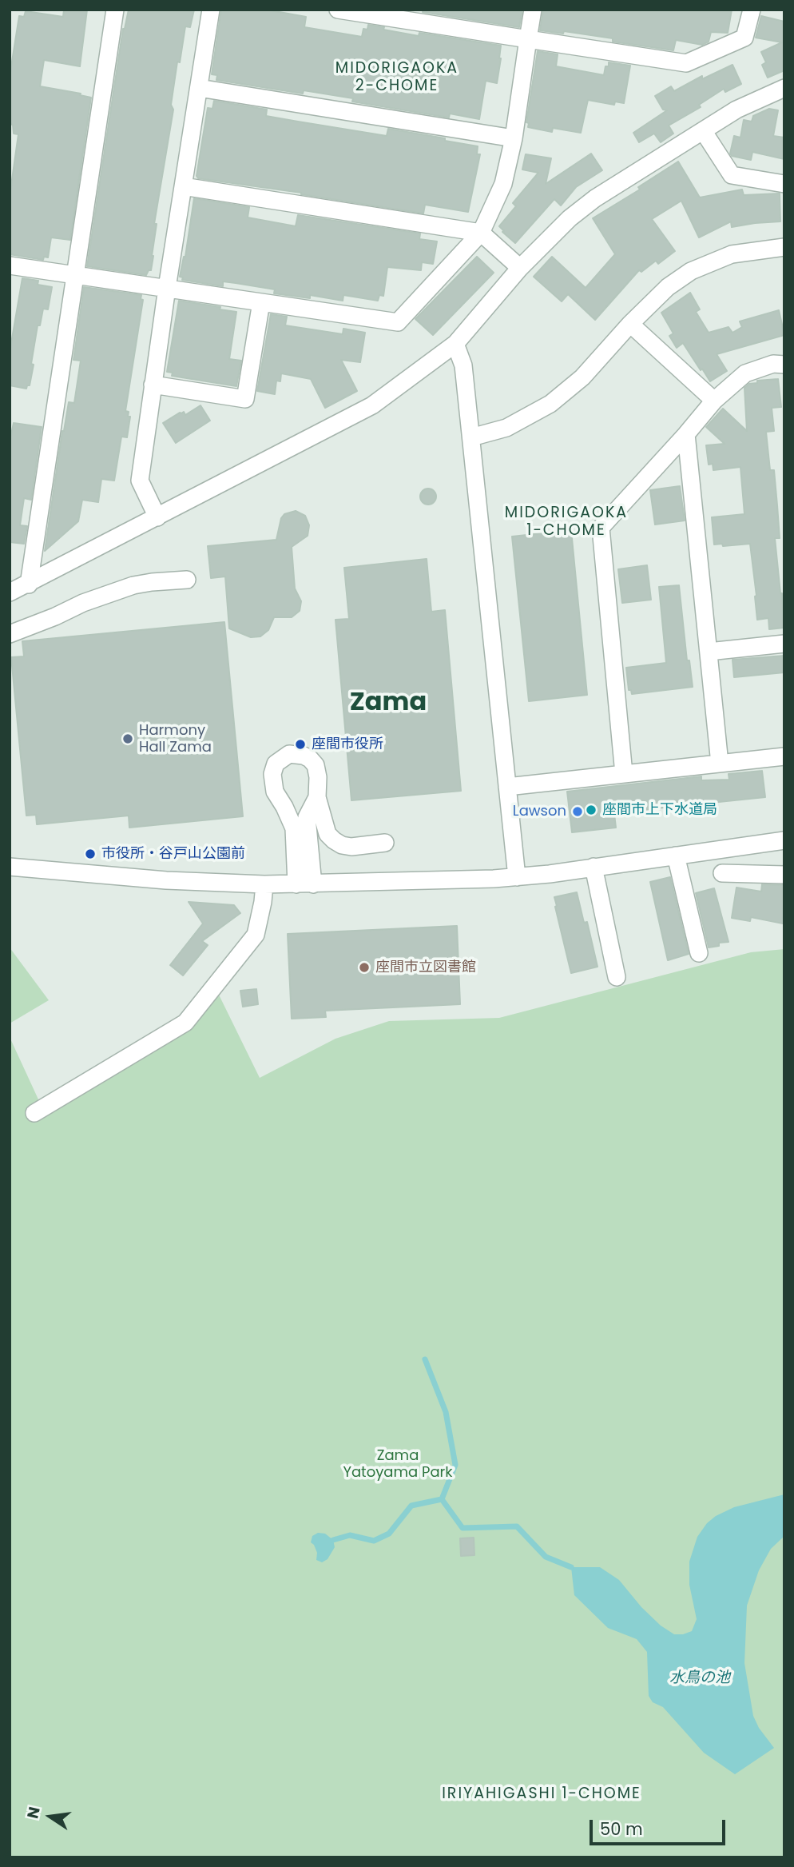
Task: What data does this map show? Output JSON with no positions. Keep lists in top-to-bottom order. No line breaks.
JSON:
{"districts":["MIDORIGAOKA 2-CHOME","MIDORIGAOKA 1-CHOME","Zama","IRIYAHIGASHI 1-CHOME"],"water":["水鳥の池"],"parks":["Zama Yatoyama Park"],"places":["Harmony Hall Zama","座間市役所","座間市上下水道局","Lawson","市役所・谷戸山公園前","座間市立図書館"],"scale_bar":"50 m","north":"left"}
